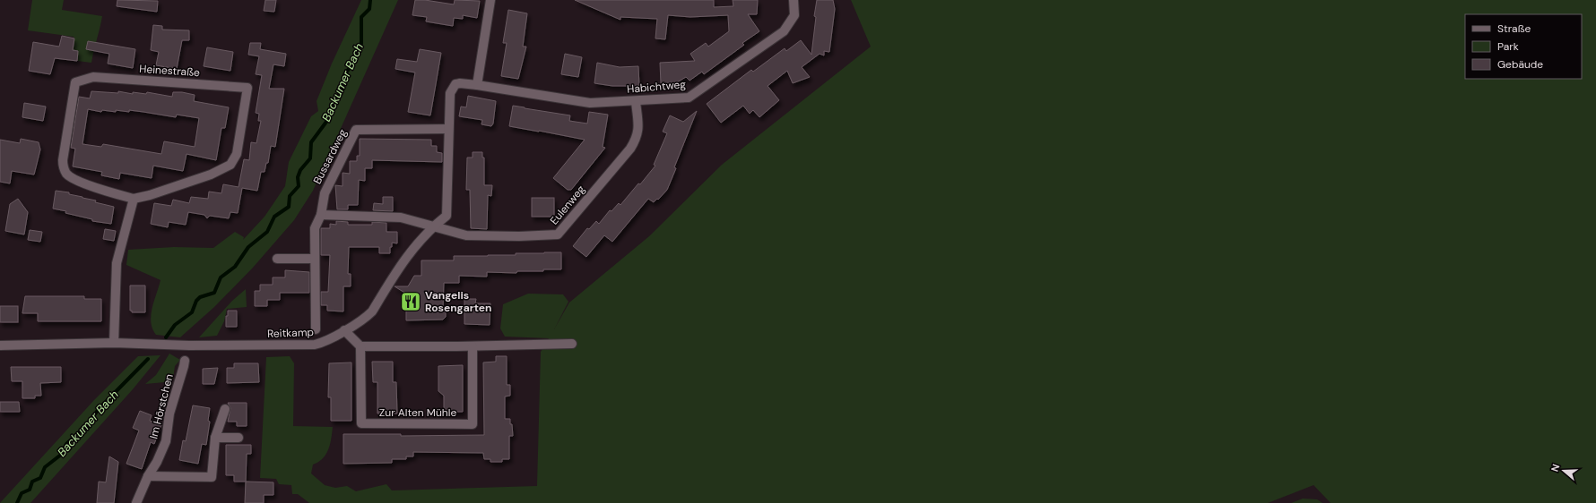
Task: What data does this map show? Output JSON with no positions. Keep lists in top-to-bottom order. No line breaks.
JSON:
{"streets":{"street":["Heinestraße","Habichtweg","Bussardweg","Eulenweg","Reitkamp","Im Hörstchen","Zur Alten Mühle"]},"crossings":[["Habichtweg","Eulenweg"],["Bussardweg","Reitkamp"]],"water":["Backumer Bach"],"places":{"restaurant":["Vangelis Rosengarten"]},"legend":["Straße","Park","Gebäude"],"north":"left"}
